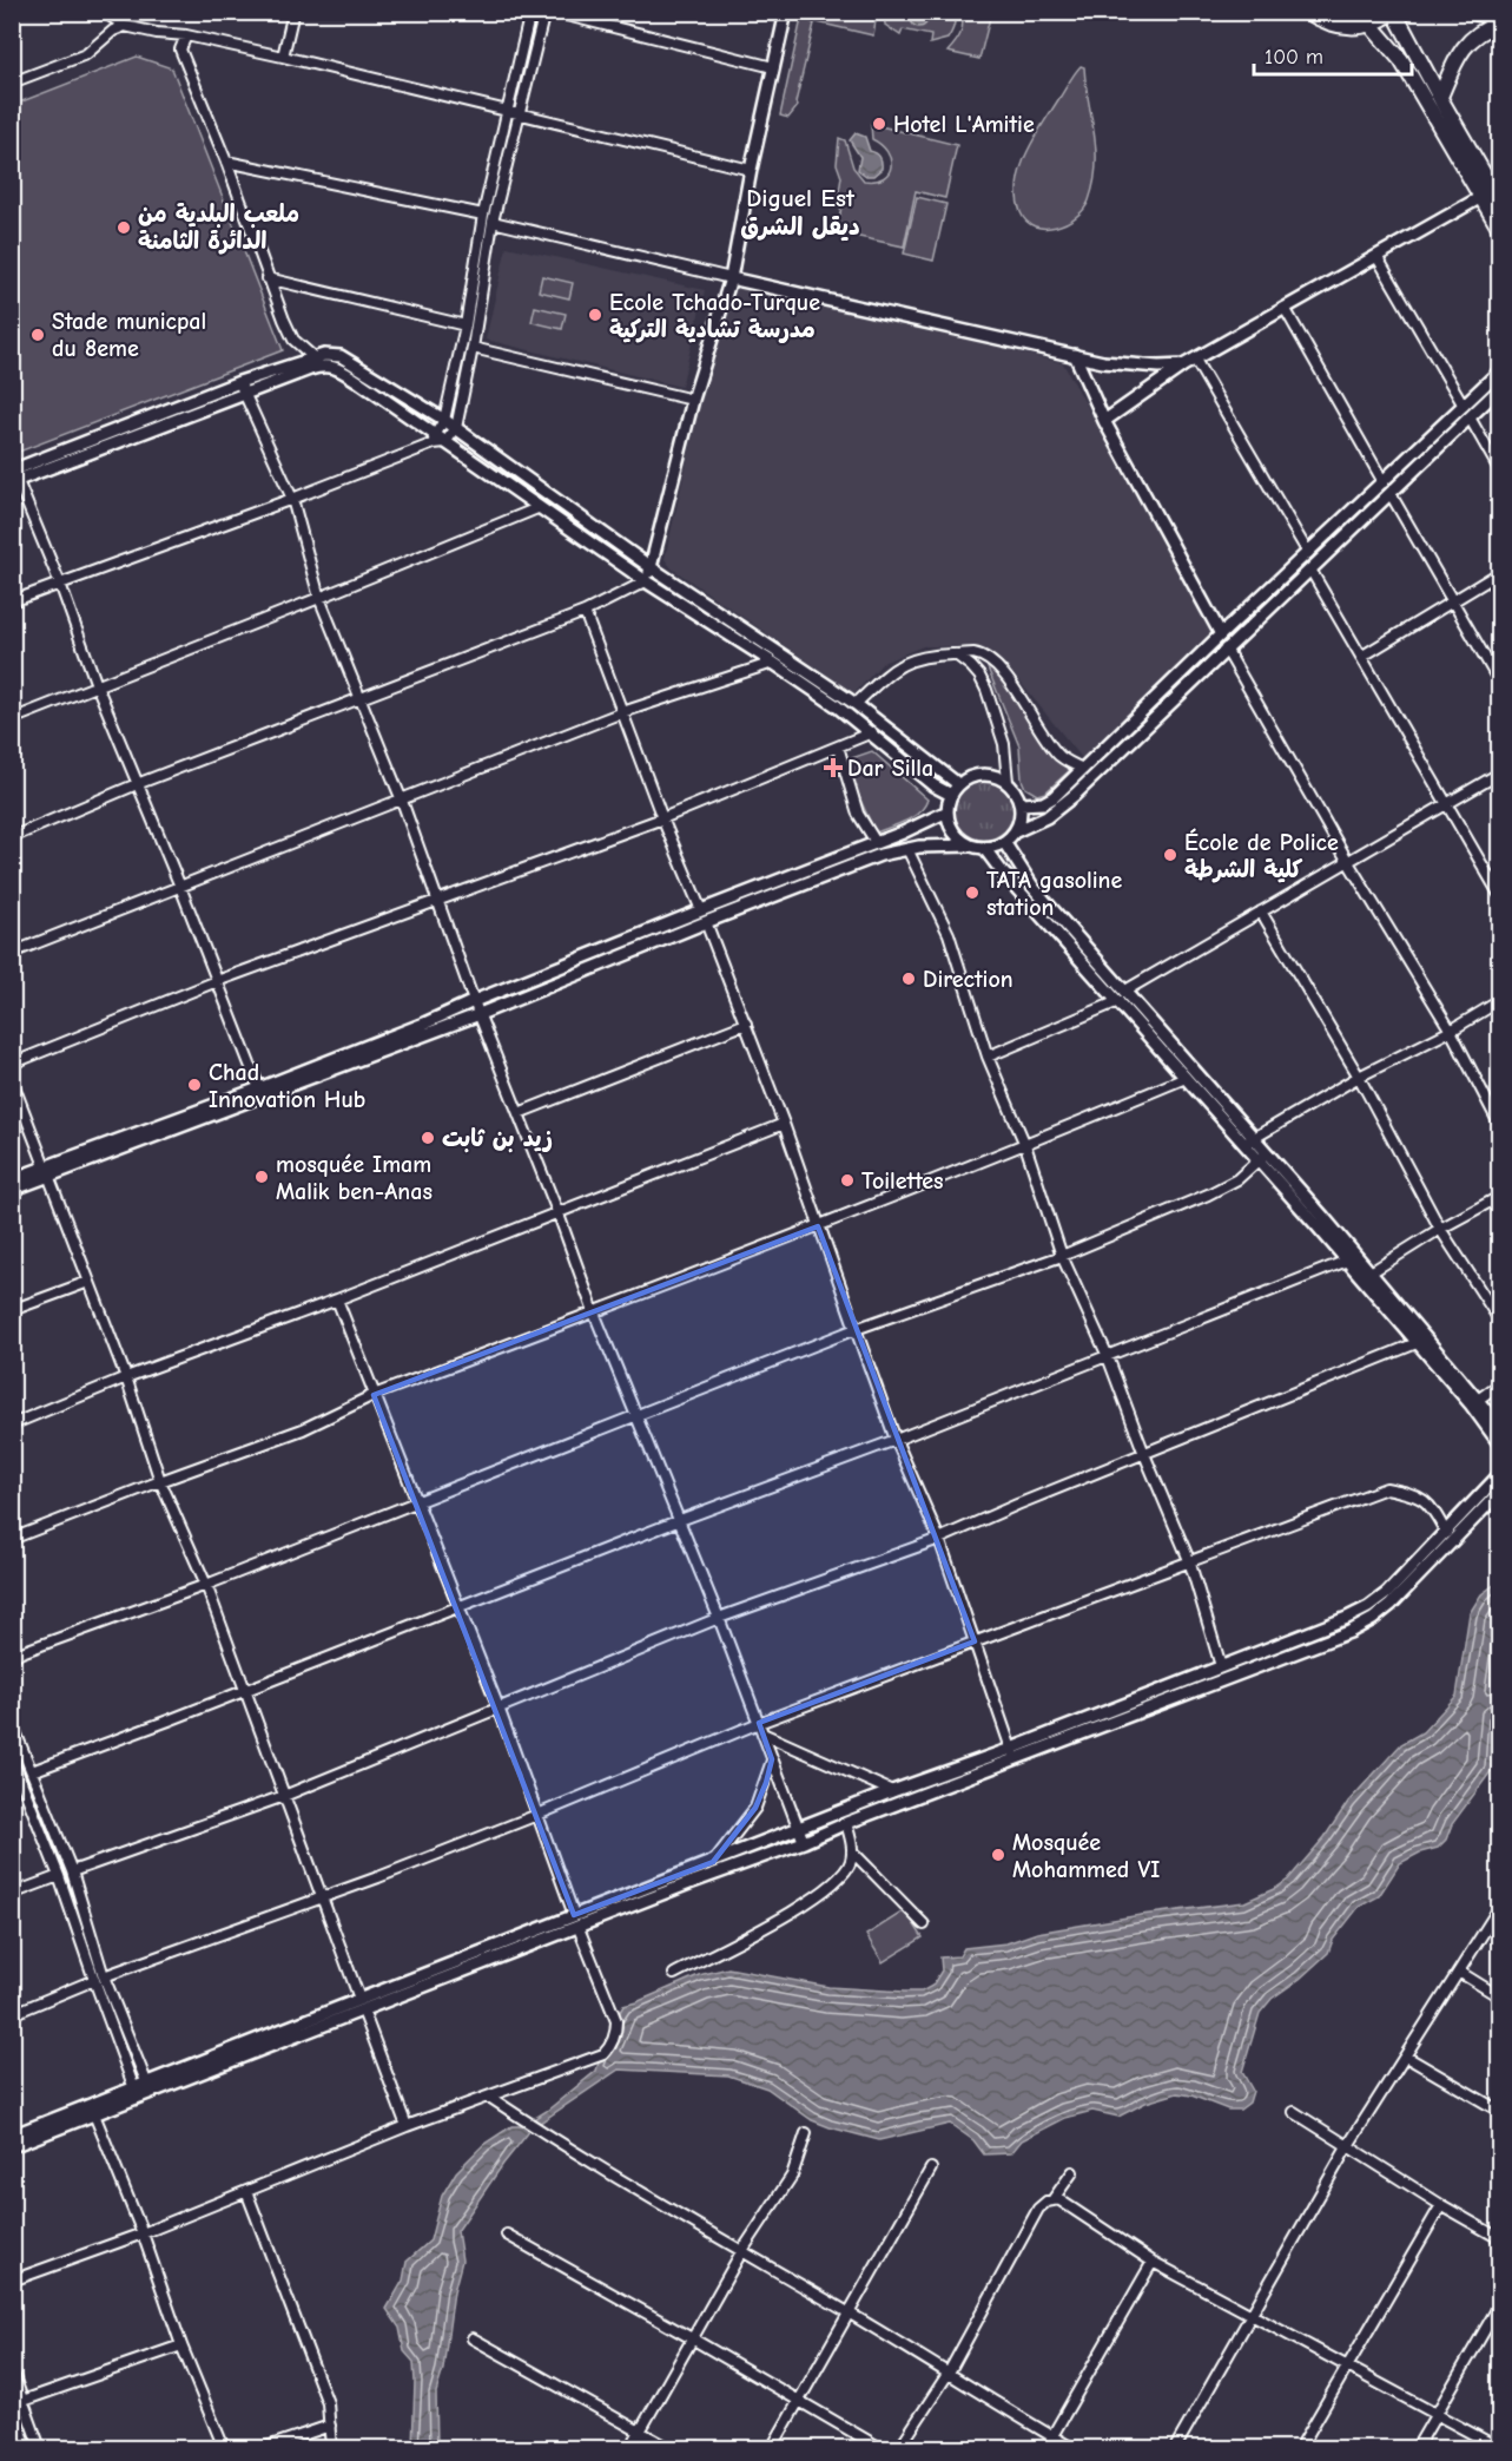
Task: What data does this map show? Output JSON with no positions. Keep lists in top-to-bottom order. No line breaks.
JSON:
{"districts":["Diguel Est ديقل الشرق"],"places":{"other":["Hotel L'Amitie","ملعب البلدية من الدائرة الثامنة","Ecole Tchado-Turque مدرسة تشادية التركية","Stade municpal du 8eme","École de Police كلية الشرطة","TATA gasoline station","Direction","Chad Innovation Hub","زيد بن ثابت","mosquée Imam Malik ben-Anas","Toilettes","Mosquée Mohammed VI"],"health":["Dar Silla"]},"scale_bar":"100 m"}
